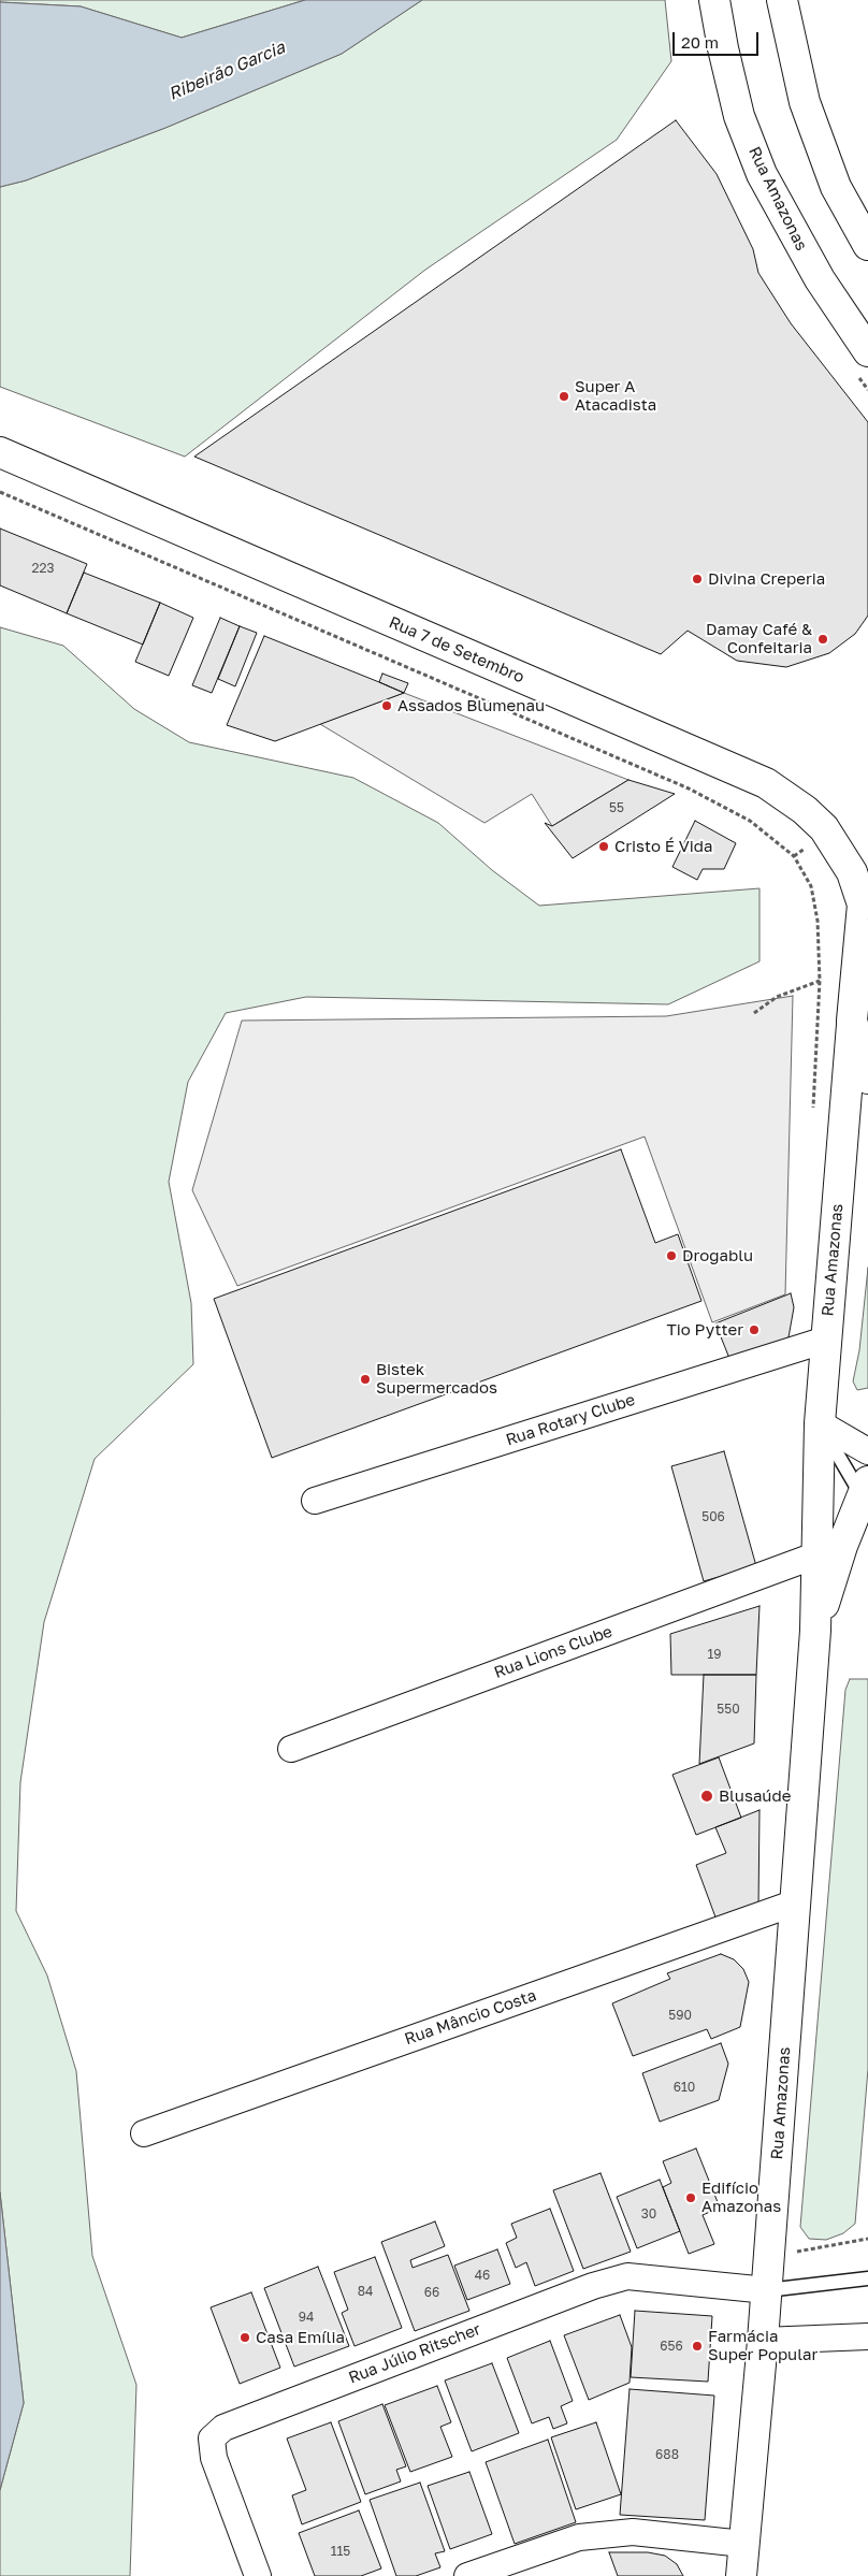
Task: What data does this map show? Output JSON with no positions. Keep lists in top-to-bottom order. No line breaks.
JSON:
{"streets":{"main road":["Rua Amazonas","Rua 7 de Setembro"],"street":["Rua Rotary Clube","Rua Lions Clube","Rua Mâncio Costa","Rua Júlio Ritscher"]},"crossings":[["Rua Amazonas","Rua 7 de Setembro"],["Rua Amazonas","Rua Rotary Clube"],["Rua Amazonas","Rua Lions Clube"],["Rua Amazonas","Rua Mâncio Costa"],["Rua Amazonas","Rua Júlio Ritscher"]],"water":["Ribeirão Garcia"],"places":["Super A Atacadista","Divina Creperia","Damay Café & Confeitaria","Assados Blumenau","Cristo É Vida","Drogablu","Tio Pytter","Bistek Supermercados","Blusaúde","Edifício Amazonas","Casa Emília","Farmácia Super Popular"],"house_numbers":["223","55","506","19","550","590","610","30","46","84","66","94","656","688","115"],"scale_bar":"20 m"}
